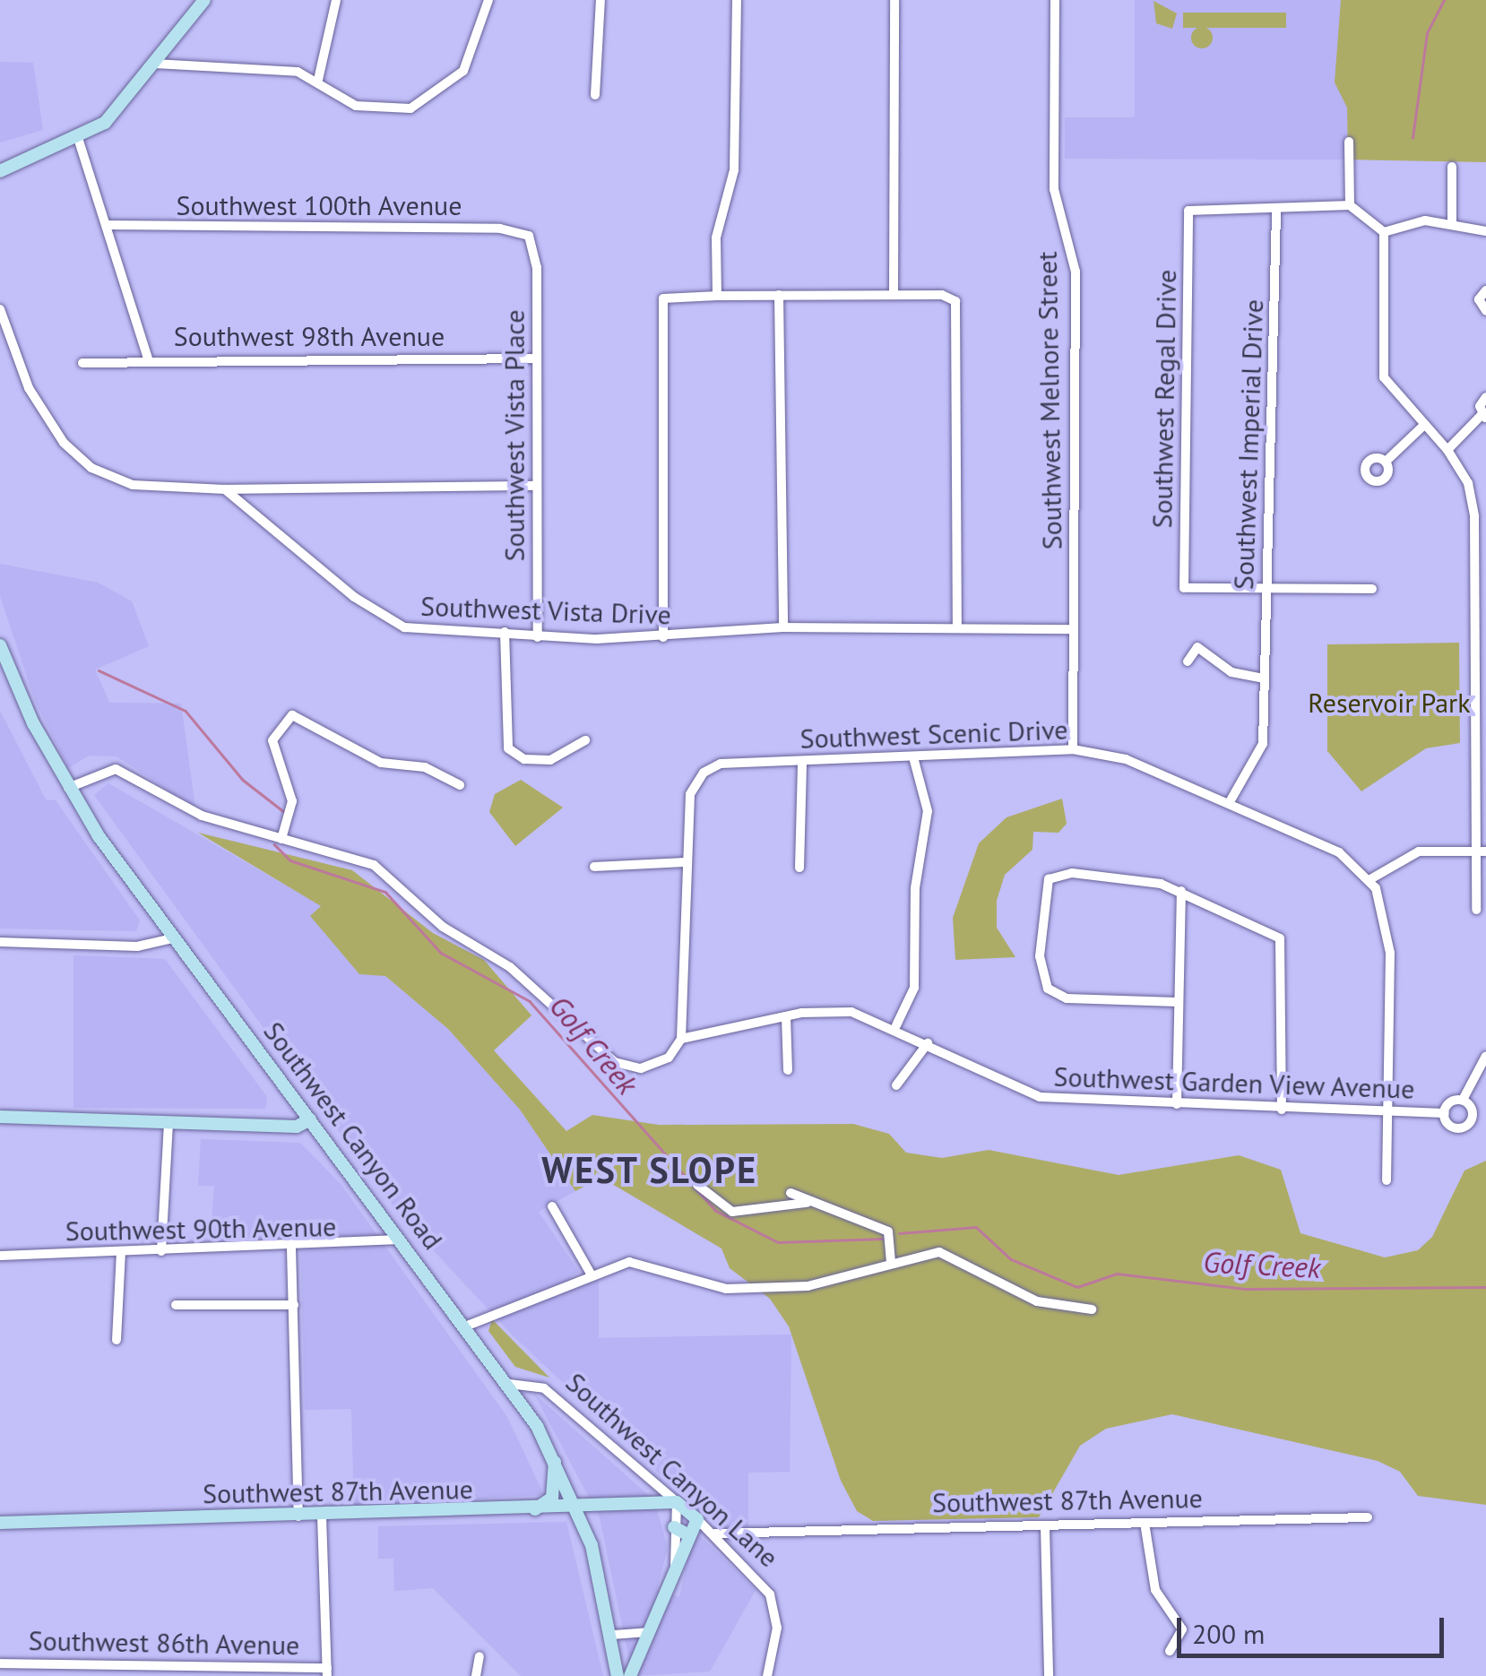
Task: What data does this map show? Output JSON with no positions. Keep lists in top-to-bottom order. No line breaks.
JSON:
{"streets":{"main road":["Southwest Canyon Road","Southwest Canyon Lane","Southwest 87th Avenue"],"street":["Southwest 100th Avenue","Southwest 98th Avenue","Southwest Regal Drive","Southwest Melnore Street","Southwest Vista Place","Southwest Imperial Drive","Southwest Vista Drive","Southwest Scenic Drive","Southwest Garden View Avenue","Southwest 90th Avenue","Southwest 86th Avenue"]},"crossings":[["Southwest 100th Avenue","Southwest Vista Place"],["Southwest 98th Avenue","Southwest Vista Place"],["Southwest Regal Drive","Southwest Imperial Drive"],["Southwest Melnore Street","Southwest Vista Drive"],["Southwest Melnore Street","Southwest Scenic Drive"],["Southwest Vista Place","Southwest Vista Drive"],["Southwest Imperial Drive","Southwest Scenic Drive"],["Southwest Scenic Drive","Southwest Garden View Avenue"],["Southwest Garden View Avenue","Southwest Canyon Road"],["Southwest Canyon Road","Southwest 90th Avenue"],["Southwest Canyon Road","Southwest Canyon Lane"],["Southwest Canyon Road","Southwest 87th Avenue"],["Southwest Canyon Lane","Southwest 87th Avenue"]],"districts":["WEST SLOPE"],"water":["Golf Creek"],"parks":["Reservoir Park"],"scale_bar":"200 m"}
